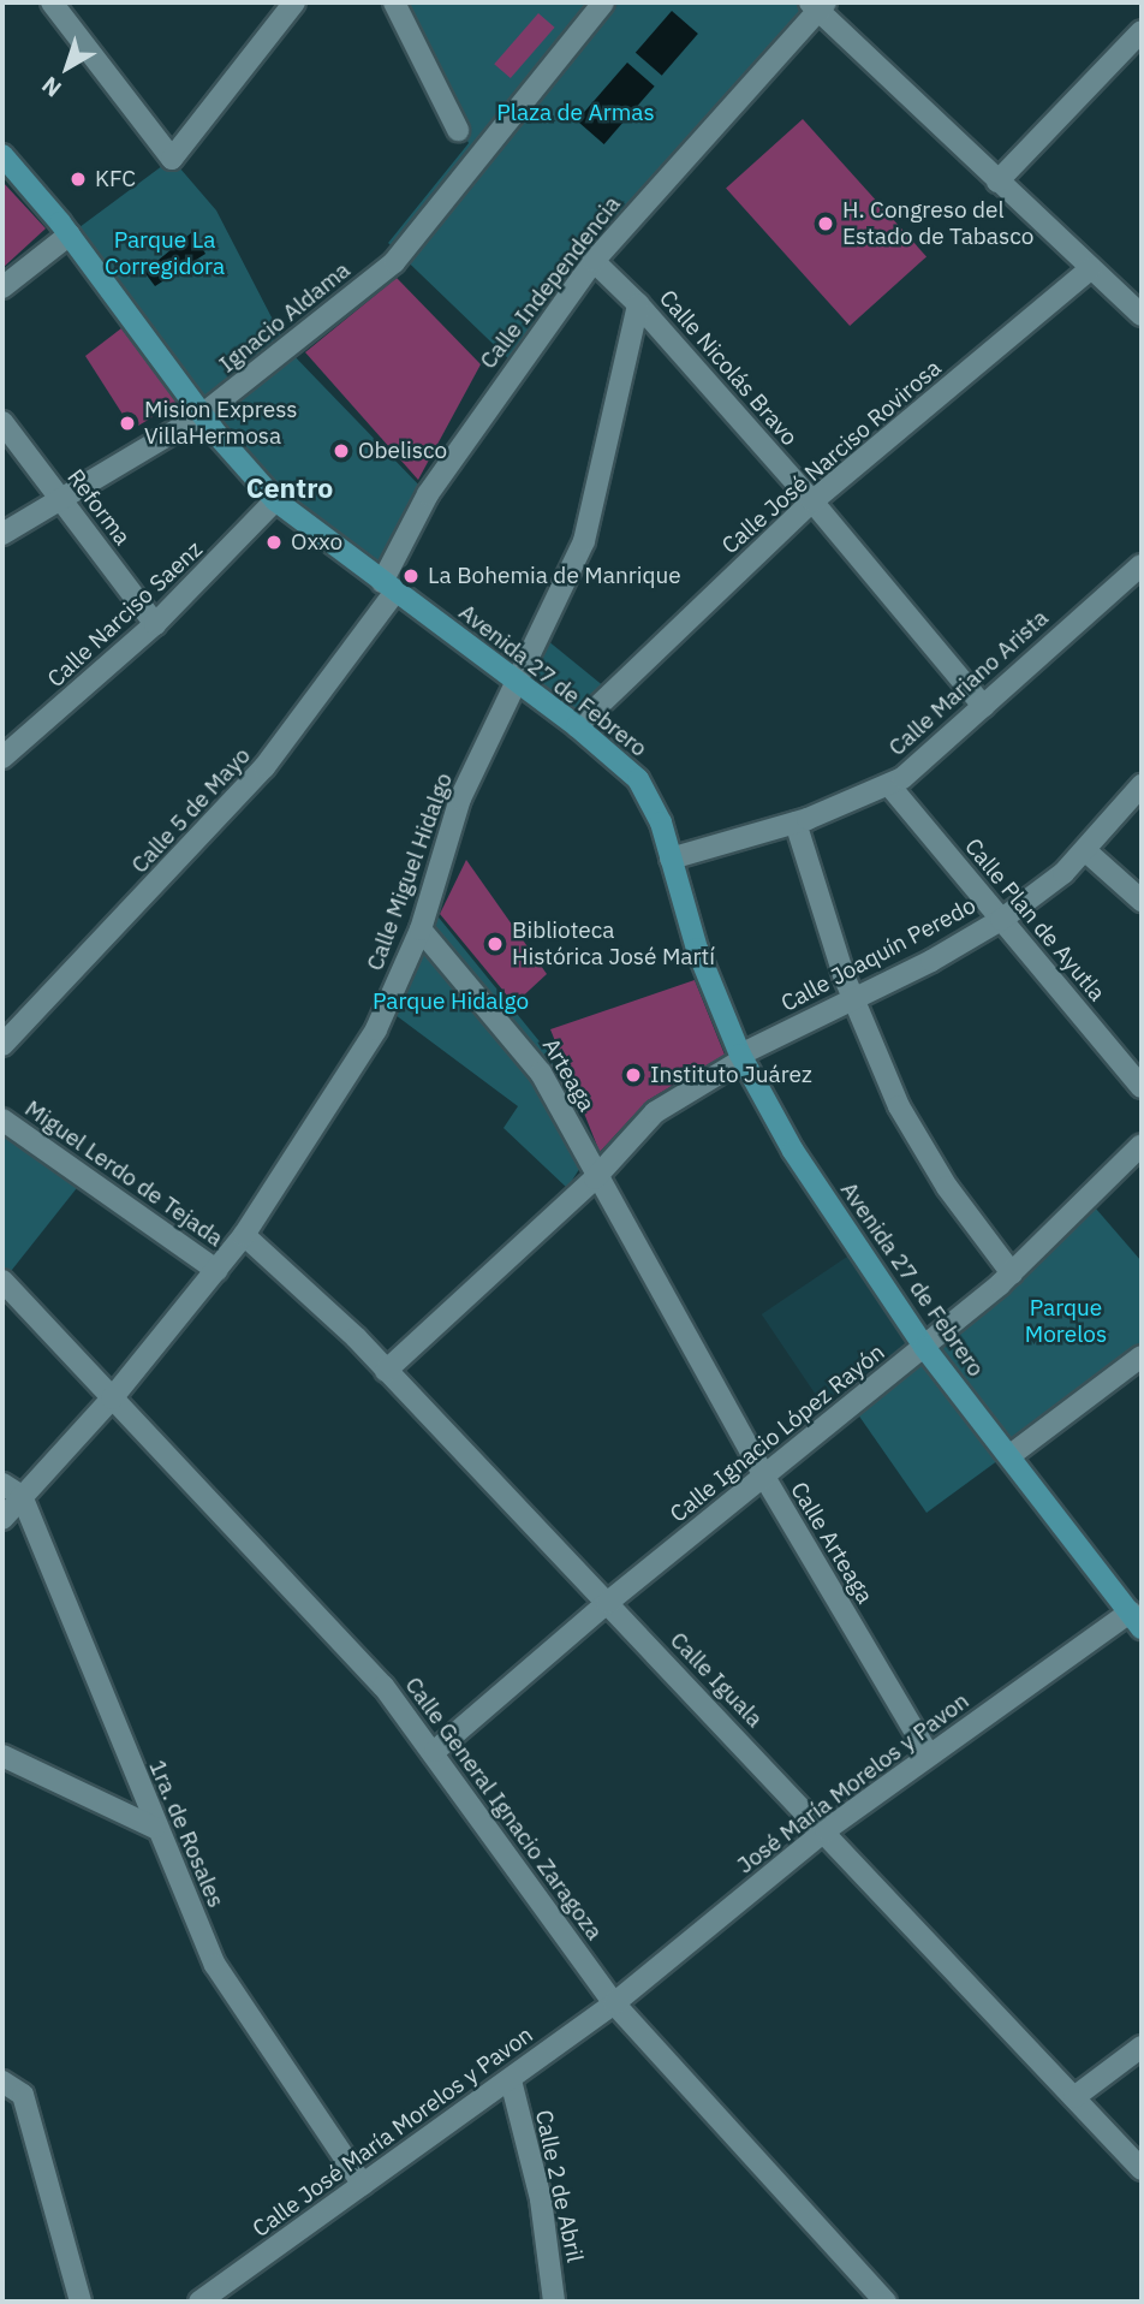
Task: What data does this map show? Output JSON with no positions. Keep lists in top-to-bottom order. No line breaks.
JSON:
{"streets":{"main road":["Avenida 27 de Febrero"],"street":["Calle Independencia","Ignacio Aldama","Calle Nicolás Bravo","Calle José Narciso Rovirosa","Reforma","Calle Narciso Saenz","Calle Mariano Arista","Calle 5 de Mayo","Calle Miguel Hidalgo","Calle Plan de Ayutla","Calle Joaquín Peredo","Arteaga","Miguel Lerdo de Tejada","Calle Ignacio López Rayón","Calle Arteaga","Calle Iguala","José María Morelos y Pavon","Calle General Ignacio Zaragoza","1ra. de Rosales","Calle José María Morelos y Pavon","Calle 2 de Abril"]},"crossings":[["Calle Independencia","Calle Nicolás Bravo"],["Calle Independencia","Avenida 27 de Febrero"],["Calle Independencia","Calle 5 de Mayo"],["Ignacio Aldama","Reforma"],["Ignacio Aldama","Avenida 27 de Febrero"],["Calle Nicolás Bravo","Calle José Narciso Rovirosa"],["Calle Nicolás Bravo","Calle Mariano Arista"],["Calle Nicolás Bravo","Calle Miguel Hidalgo"],["Calle José Narciso Rovirosa","Avenida 27 de Febrero"],["Reforma","Calle Narciso Saenz"],["Calle Narciso Saenz","Avenida 27 de Febrero"],["Avenida 27 de Febrero","Calle Mariano Arista"],["Avenida 27 de Febrero","Calle 5 de Mayo"],["Avenida 27 de Febrero","Calle Miguel Hidalgo"],["Avenida 27 de Febrero","Calle Joaquín Peredo"],["Avenida 27 de Febrero","Calle Ignacio López Rayón"],["Avenida 27 de Febrero","José María Morelos y Pavon"],["Calle Mariano Arista","Calle Plan de Ayutla"],["Calle Miguel Hidalgo","Arteaga"],["Calle Miguel Hidalgo","Miguel Lerdo de Tejada"],["Calle Miguel Hidalgo","Calle Iguala"],["Calle Miguel Hidalgo","Calle General Ignacio Zaragoza"],["Calle Miguel Hidalgo","1ra. de Rosales"],["Calle Plan de Ayutla","Calle Joaquín Peredo"],["Calle Joaquín Peredo","Arteaga"],["Calle Joaquín Peredo","Calle Arteaga"],["Calle Joaquín Peredo","Calle Iguala"],["Arteaga","Calle Arteaga"],["Calle Ignacio López Rayón","Calle Arteaga"],["Calle Ignacio López Rayón","Calle Iguala"],["Calle Ignacio López Rayón","Calle General Ignacio Zaragoza"],["Calle Arteaga","José María Morelos y Pavon"],["Calle Iguala","José María Morelos y Pavon"],["José María Morelos y Pavon","Calle General Ignacio Zaragoza"],["José María Morelos y Pavon","Calle José María Morelos y Pavon"],["Calle General Ignacio Zaragoza","Calle José María Morelos y Pavon"],["1ra. de Rosales","Calle José María Morelos y Pavon"],["Calle José María Morelos y Pavon","Calle 2 de Abril"]],"districts":["Centro"],"parks":["Plaza de Armas","Parque La Corregidora","Parque Hidalgo","Parque Morelos"],"places":["KFC","H. Congreso del Estado de Tabasco","Mision Express VillaHermosa","Obelisco","Oxxo","La Bohemia de Manrique","Biblioteca Histórica José Martí","Instituto Juárez"],"north":"bottom left"}
